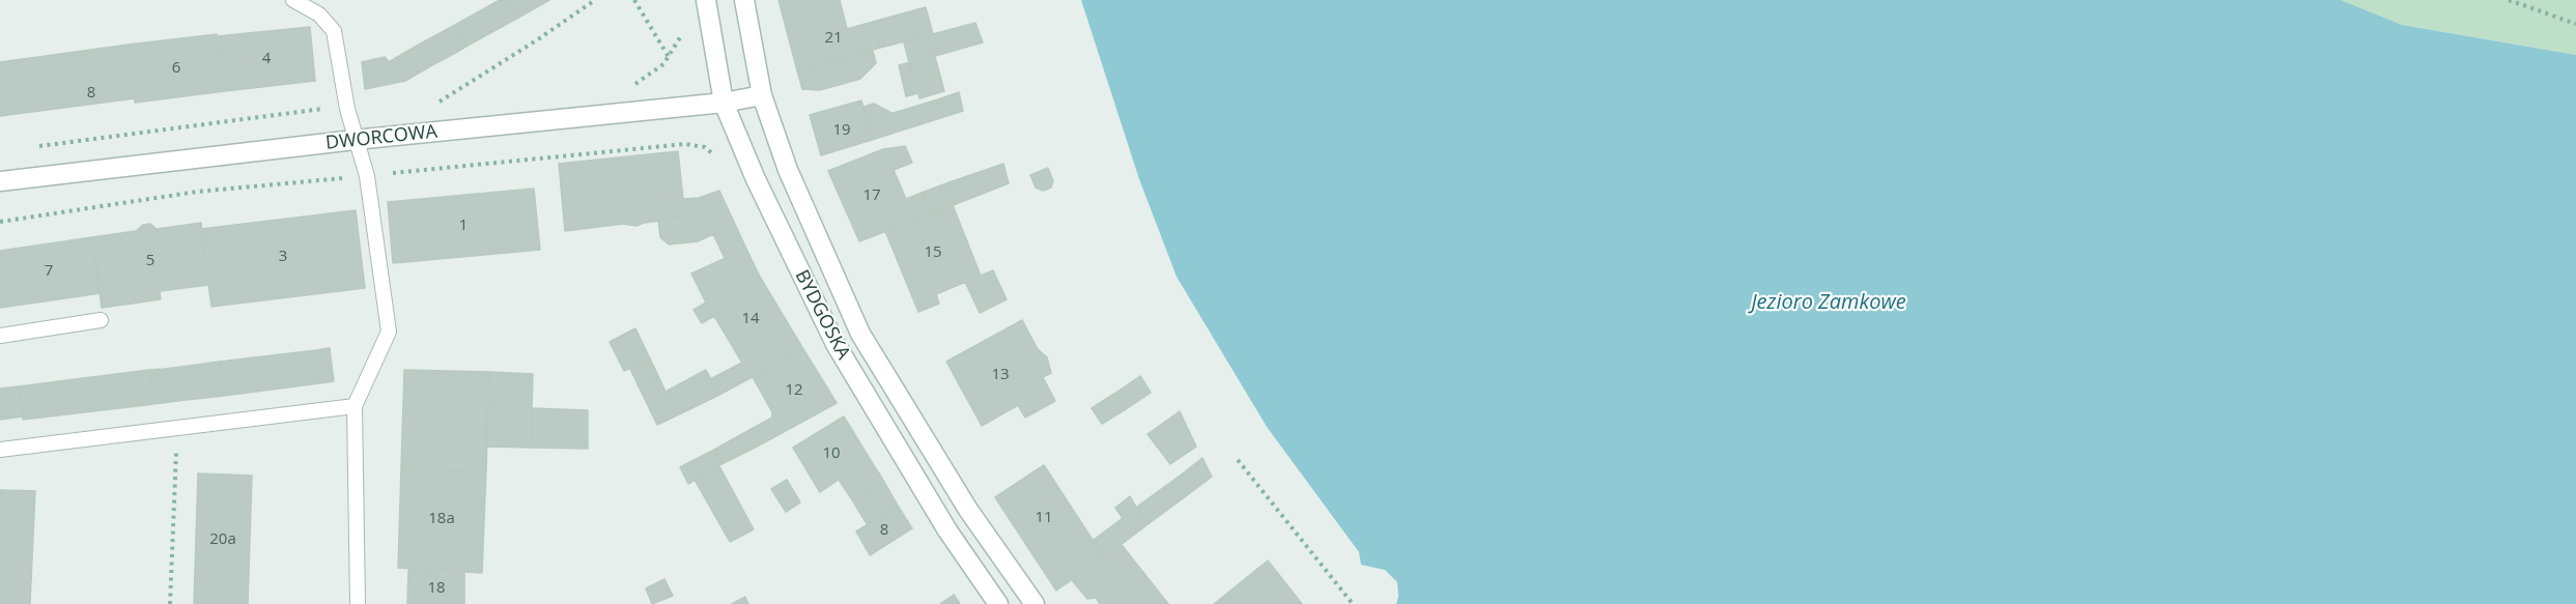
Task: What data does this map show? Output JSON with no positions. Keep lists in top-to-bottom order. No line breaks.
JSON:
{"streets":{"street":["DWORCOWA","BYDGOSKA"]},"crossings":[["DWORCOWA","BYDGOSKA"]],"water":["Jezioro Zamkowe"],"house_numbers":["21","4","6","8","19","17","1","15","3","5","7","14","13","12","10","11","18a","8","20a","18"]}
